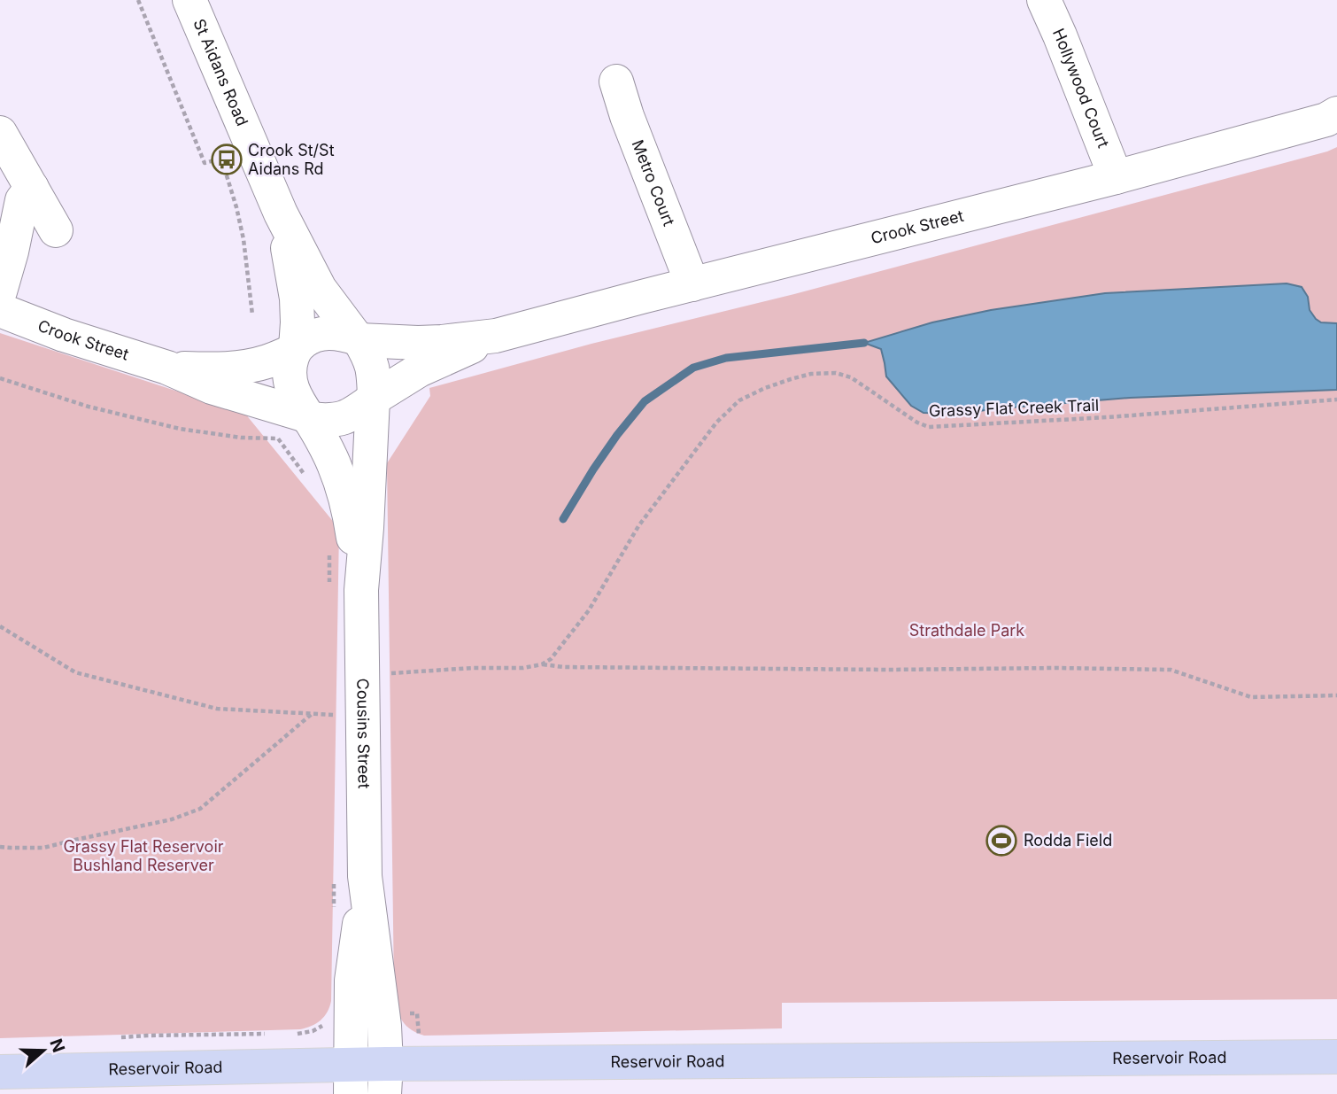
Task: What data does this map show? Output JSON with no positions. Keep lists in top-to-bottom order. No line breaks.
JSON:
{"streets":{"main road":["Reservoir Road"],"street":["St Aidans Road","Hollywood Court","Metro Court","Crook Street","Cousins Street"],"path":["Grassy Flat Creek Trail"]},"crossings":[["St Aidans Road","Crook Street"],["St Aidans Road","Cousins Street"],["Hollywood Court","Crook Street"],["Metro Court","Crook Street"],["Crook Street","Cousins Street"],["Cousins Street","Reservoir Road"]],"parks":["Strathdale Park","Grassy Flat Reservoir Bushland Reserver"],"places":{"bus stop":["Crook St/St Aidans Rd"],"sports":["Rodda Field"]},"north":"right"}
